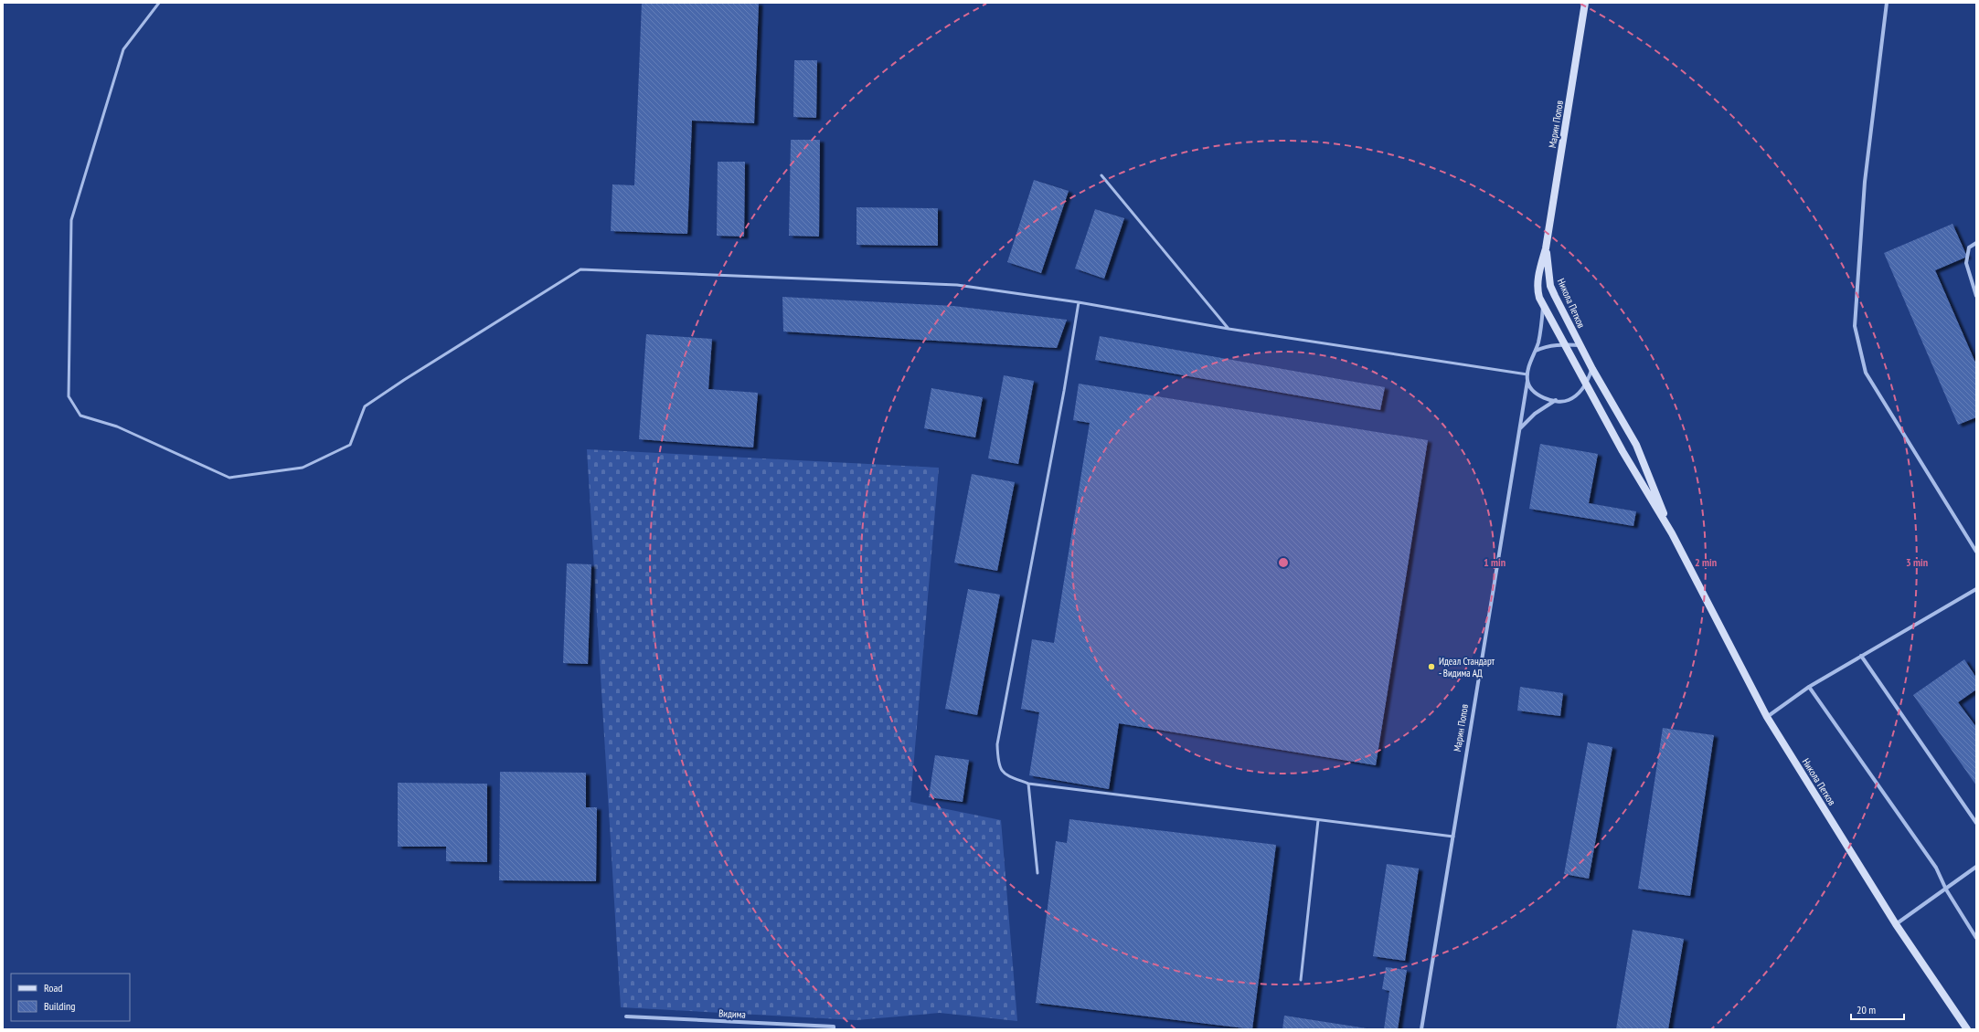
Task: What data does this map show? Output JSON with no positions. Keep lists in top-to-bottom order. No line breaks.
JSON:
{"streets":{"main road":["Марин Попов","Никола Петков"],"street":["Видима"]},"crossings":[["Марин Попов","Никола Петков"]],"places":["Идеал Стандарт - Видима АД"],"legend":["Road","Building"],"scale_bar":"20 m","rings":["1 min","2 min","3 min"]}
